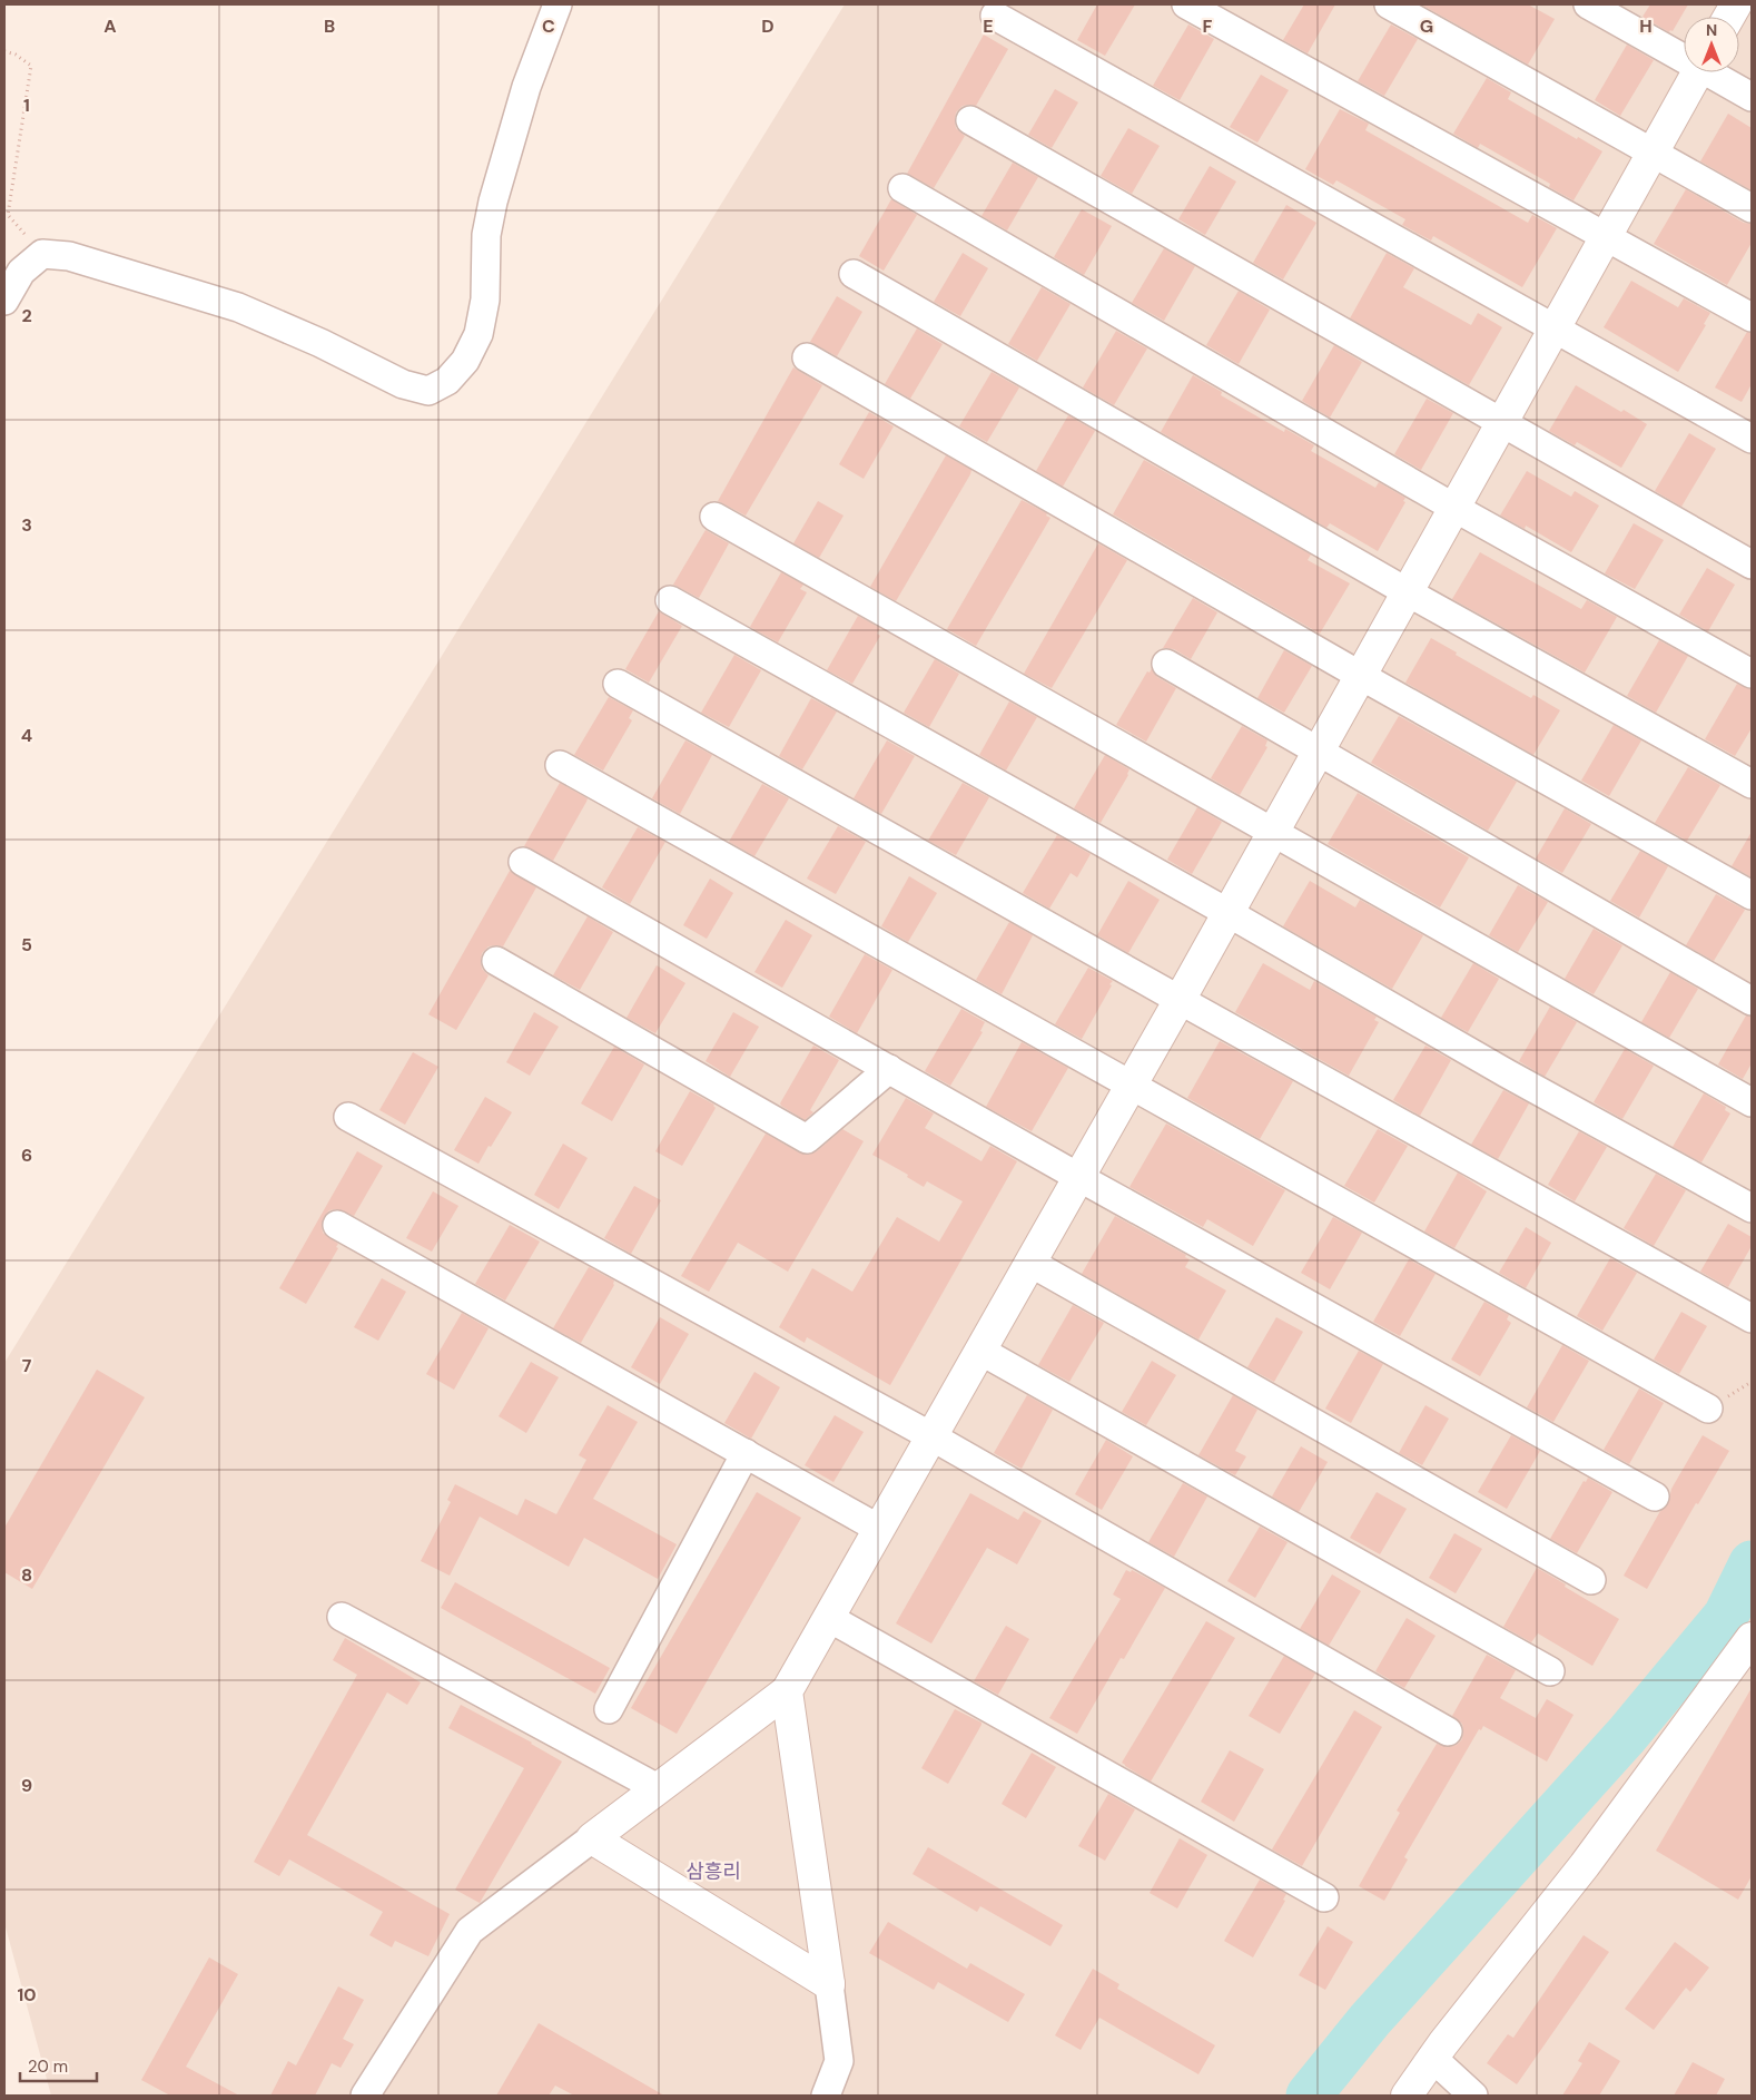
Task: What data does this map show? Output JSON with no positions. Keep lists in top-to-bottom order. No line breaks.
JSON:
{"districts":["삼흥리"],"scale_bar":"20 m","north":"top","grid":{"columns":["A","B","C","D","E","F","G","H"],"rows":["1","2","3","4","5","6","7","8","9","10"]}}
